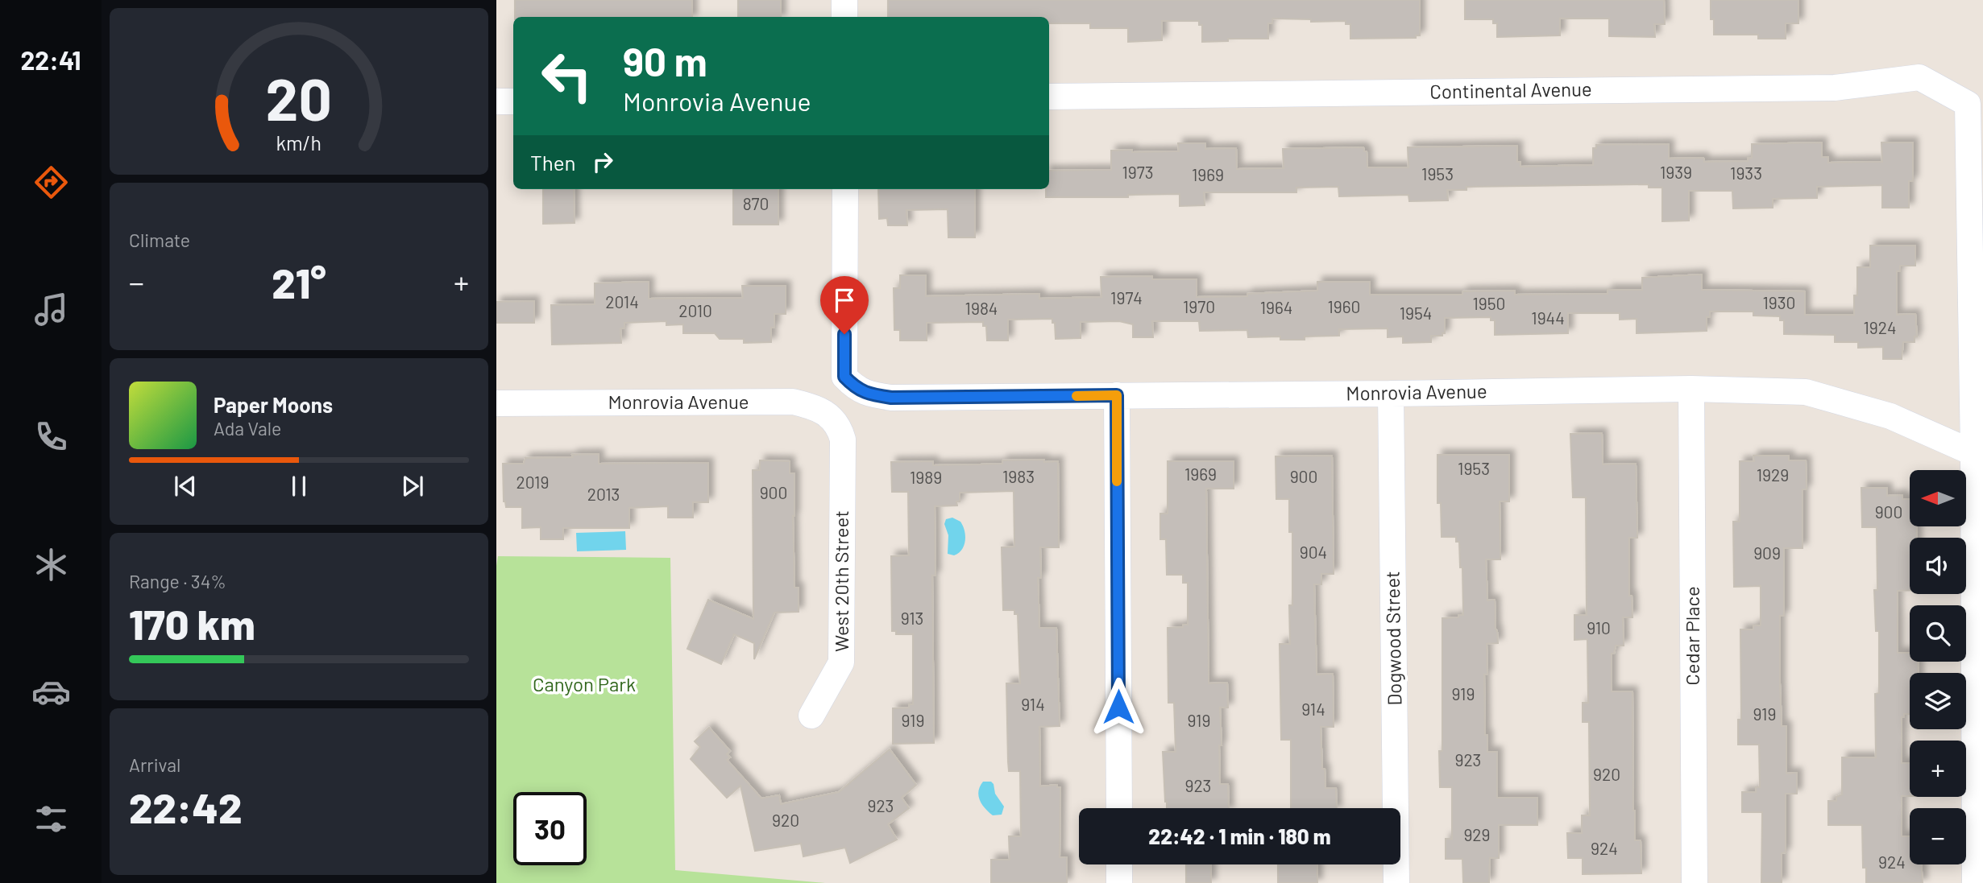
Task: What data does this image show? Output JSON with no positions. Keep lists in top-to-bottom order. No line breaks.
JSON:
{"streets":{"street":["Continental Avenue","Monrovia Avenue","West 20th Street","Cedar Place","Dogwood Street"]},"crossings":[["Continental Avenue","Monrovia Avenue"],["Monrovia Avenue","West 20th Street"],["Monrovia Avenue","Cedar Place"],["Monrovia Avenue","Dogwood Street"]],"parks":["Canyon Park"],"house_numbers":["1973","1939","1933","1953","1969","870","1974","2014","1930","1950","1970","1960","1964","1984","2010","1954","1944","1924","1953","1969","1929","1983","900","1989","2019","900","2013","900","904","909","913","910","919","914","914","919","919","919","923","920","923","923","920","929","924","924"],"north":"left","page":{"tabs":"22:41","turn":["90 m","Monrovia Avenue"],"then":"Then","tile":["Climate",["Range · 34%","170 km"],["Arrival","22:42"]],"heat":["−","21°","+"],"song":["Paper Moons","Ada Vale"],"map_buttons":["+","−"],"limit":"30","trip":"22:42 · 1 min · 180 m","gauge":["20","km/h"]}}
